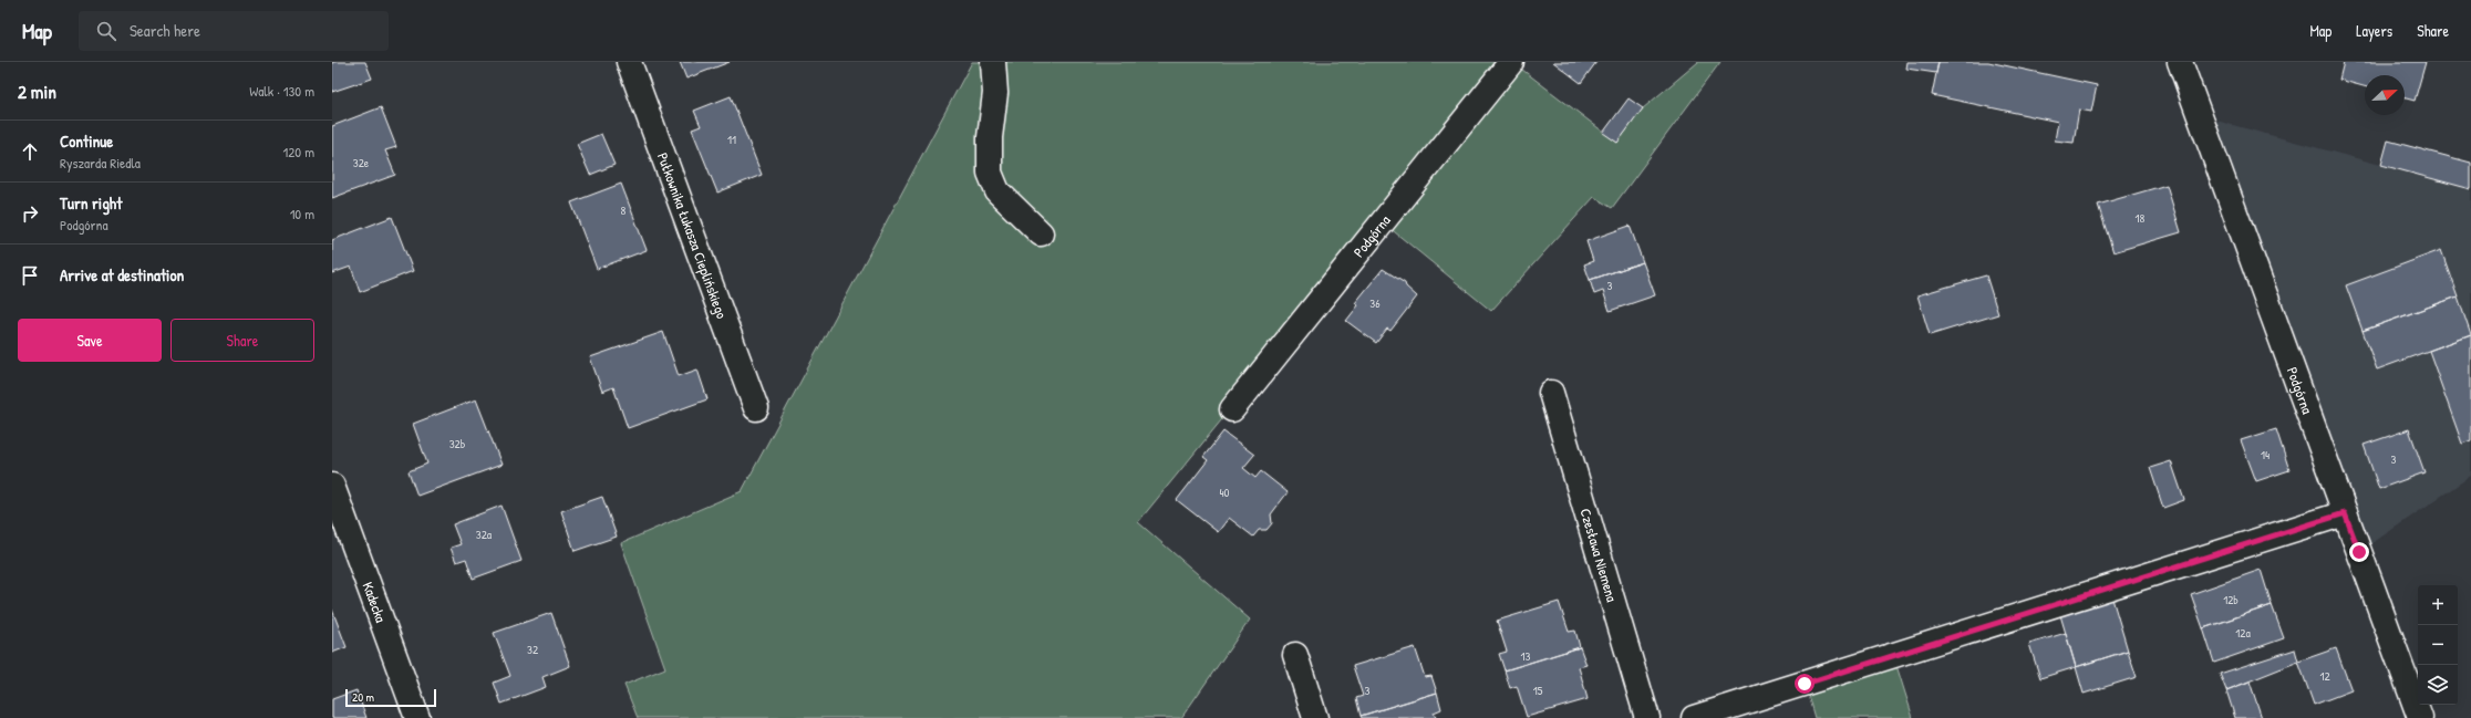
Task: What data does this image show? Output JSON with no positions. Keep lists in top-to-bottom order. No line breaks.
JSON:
{"streets":{"street":["Pułkownika Łukasza Cieplińskiego","Podgórna","Czesława Niemena","Kadecka"]},"house_numbers":["11","32e","8","18","3","36","32b","14","3","40","32a","12b","12a","32","13","12","3","15"],"scale_bar":"20 m","north":"top right","page":{"header":"Map","search":"Search here","nav":["Map","Layers","Share"],"heading":["2 min","Walk · 130 m"],"list":[["Continue","Ryszarda Riedla","120 m"],["Turn right","Podgórna","10 m"],"Arrive at destination"],"buttons":["Save","Share"],"map_buttons":["+","−"],"scale":"20 m"}}
